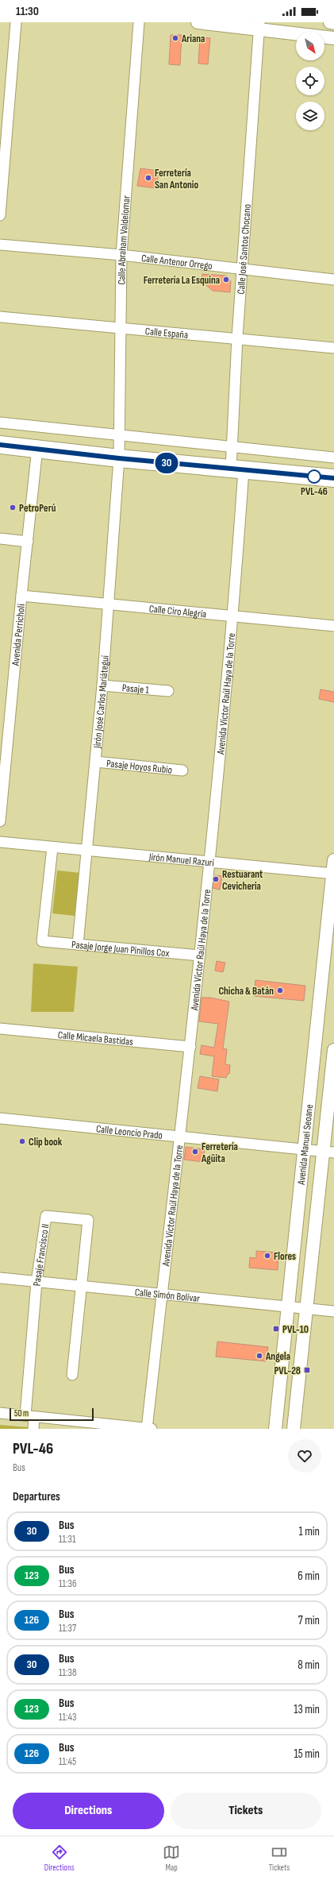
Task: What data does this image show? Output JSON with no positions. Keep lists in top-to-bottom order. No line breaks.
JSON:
{"streets":{"street":["Calle Abraham Valdelomar","Calle José Santos Chocano","Calle Antenor Orrego","Calle España","Calle Ciro Alegría","Avenida Perricholi","Pasaje 1","Avenida Víctor Raúl Haya de la Torre","Jirón José Carlos Mariátegui","Pasaje Hoyos Rubio","Jirón Manuel Razuri","Pasaje Jorge Juan Pinillos Cox","Calle Micaela Bastidas","Calle Leoncio Prado","Avenida Manuel Seoane","Pasaje Francisco II","Calle Simón Bolívar"]},"crossings":[["Calle Abraham Valdelomar","Calle Antenor Orrego"],["Calle Abraham Valdelomar","Calle España"],["Calle Abraham Valdelomar","Jirón José Carlos Mariátegui"],["Calle José Santos Chocano","Calle Antenor Orrego"],["Calle José Santos Chocano","Calle España"],["Calle José Santos Chocano","Avenida Víctor Raúl Haya de la Torre"],["Calle Ciro Alegría","Avenida Perricholi"],["Calle Ciro Alegría","Avenida Víctor Raúl Haya de la Torre"],["Calle Ciro Alegría","Jirón José Carlos Mariátegui"],["Pasaje 1","Jirón José Carlos Mariátegui"],["Avenida Víctor Raúl Haya de la Torre","Jirón Manuel Razuri"],["Avenida Víctor Raúl Haya de la Torre","Pasaje Jorge Juan Pinillos Cox"],["Avenida Víctor Raúl Haya de la Torre","Calle Micaela Bastidas"],["Avenida Víctor Raúl Haya de la Torre","Calle Leoncio Prado"],["Avenida Víctor Raúl Haya de la Torre","Calle Simón Bolívar"],["Jirón José Carlos Mariátegui","Pasaje Hoyos Rubio"],["Jirón José Carlos Mariátegui","Jirón Manuel Razuri"],["Jirón José Carlos Mariátegui","Pasaje Jorge Juan Pinillos Cox"],["Jirón Manuel Razuri","Pasaje Jorge Juan Pinillos Cox"],["Jirón Manuel Razuri","Avenida Manuel Seoane"],["Calle Leoncio Prado","Avenida Manuel Seoane"],["Avenida Manuel Seoane","Calle Simón Bolívar"],["Pasaje Francisco II","Calle Simón Bolívar"]],"places":{"other":["Ariana","Ferretería San Antonio","Ferretería La Esquina","PVL-46","PetroPerú","Restuarant Cevicheria","Chicha & Batán","Clip book","Ferretería Agüita","Flores","Angela"],"transit":["PVL-10","PVL-28"]},"lines":["bus line 30"],"scale_bar":"50 m","north":"bottom right","page":{"status":"11:30","on_map":"30","scale":"50 m","heading":[["PVL-46","Bus"],"Departures"],"list":[{"mark":"30","name":"Bus","note":"11:31","value":"1 min"},{"mark":"123","name":"Bus","note":"11:36","value":"6 min"},{"mark":"126","name":"Bus","note":"11:37","value":"7 min"},{"mark":"30","name":"Bus","note":"11:38","value":"8 min"},{"mark":"123","name":"Bus","note":"11:43","value":"13 min"},{"mark":"126","name":"Bus","note":"11:45","value":"15 min"}],"buttons":["Directions","Tickets"],"tabs":["Directions","Map","Tickets"]}}
